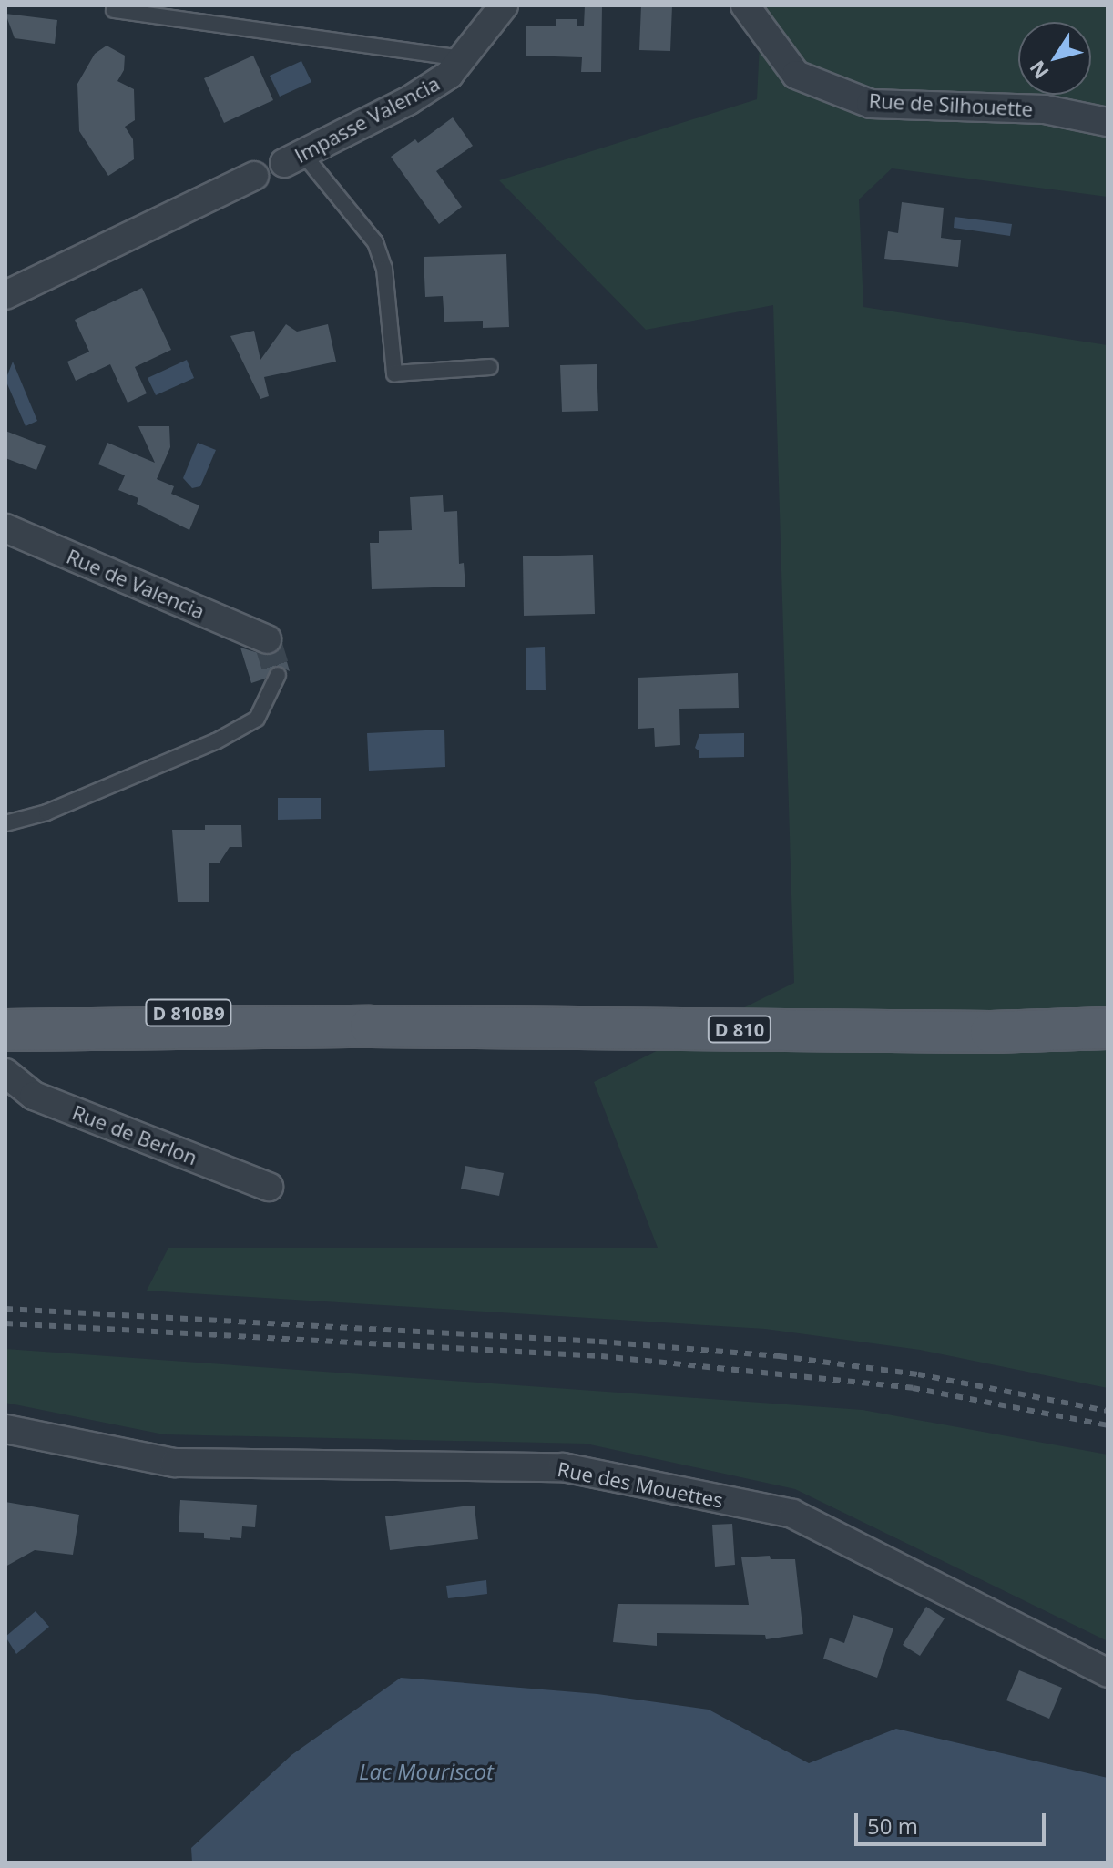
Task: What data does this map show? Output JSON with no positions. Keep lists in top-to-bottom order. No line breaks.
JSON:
{"streets":{"main road":["D 810B9","D 810"],"street":["Rue de Silhouette","Impasse Valencia","Rue de Valencia","Rue de Berlon","Rue des Mouettes"]},"crossings":[["D 810B9","D 810"]],"water":["Lac Mouriscot"],"scale_bar":"50 m","north":"bottom left"}
